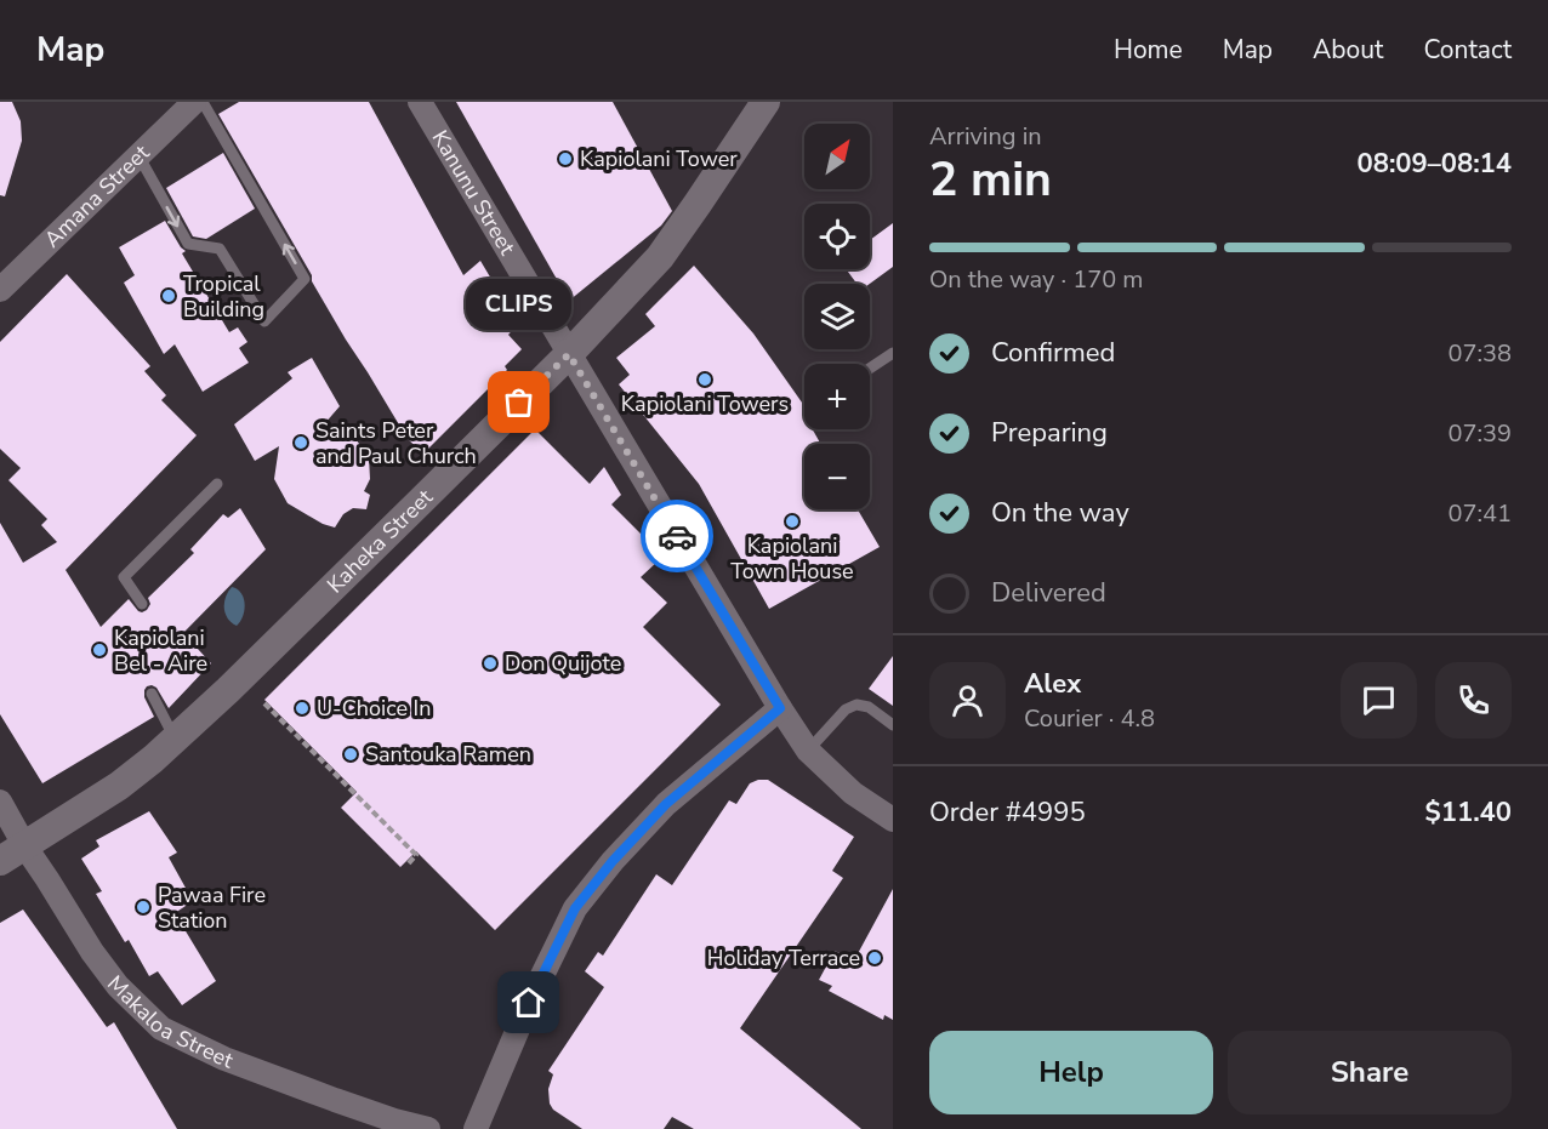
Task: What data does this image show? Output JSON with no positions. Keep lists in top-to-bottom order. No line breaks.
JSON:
{"streets":{"street":["Kanunu Street","Amana Street","Kaheka Street","Makaloa Street"]},"crossings":[["Kanunu Street","Kaheka Street"],["Kaheka Street","Makaloa Street"]],"places":["Kapiolani Tower","Tropical Building","Kapiolani Towers","CLIPS","Saints Peter and Paul Church","Kapiolani Town House","Kapiolani Bel - Aire","Don Quijote","U-Choice In","Santouka Ramen","Pawaa Fire Station","Holiday Terrace"],"north":"top right","page":{"header":"Map","nav":["Home","Map","About","Contact"],"heading":["2 min","Arriving in","08:09–08:14"],"panel":["Alex","Courier · 4.8","Order #4995","$11.40"],"map_buttons":["+","−"],"bar":"On the way · 170 m","bubble":"CLIPS","list":[["Confirmed","07:38"],["Preparing","07:39"],["On the way","07:41"],"Delivered"],"buttons":["Help","Share"]}}
